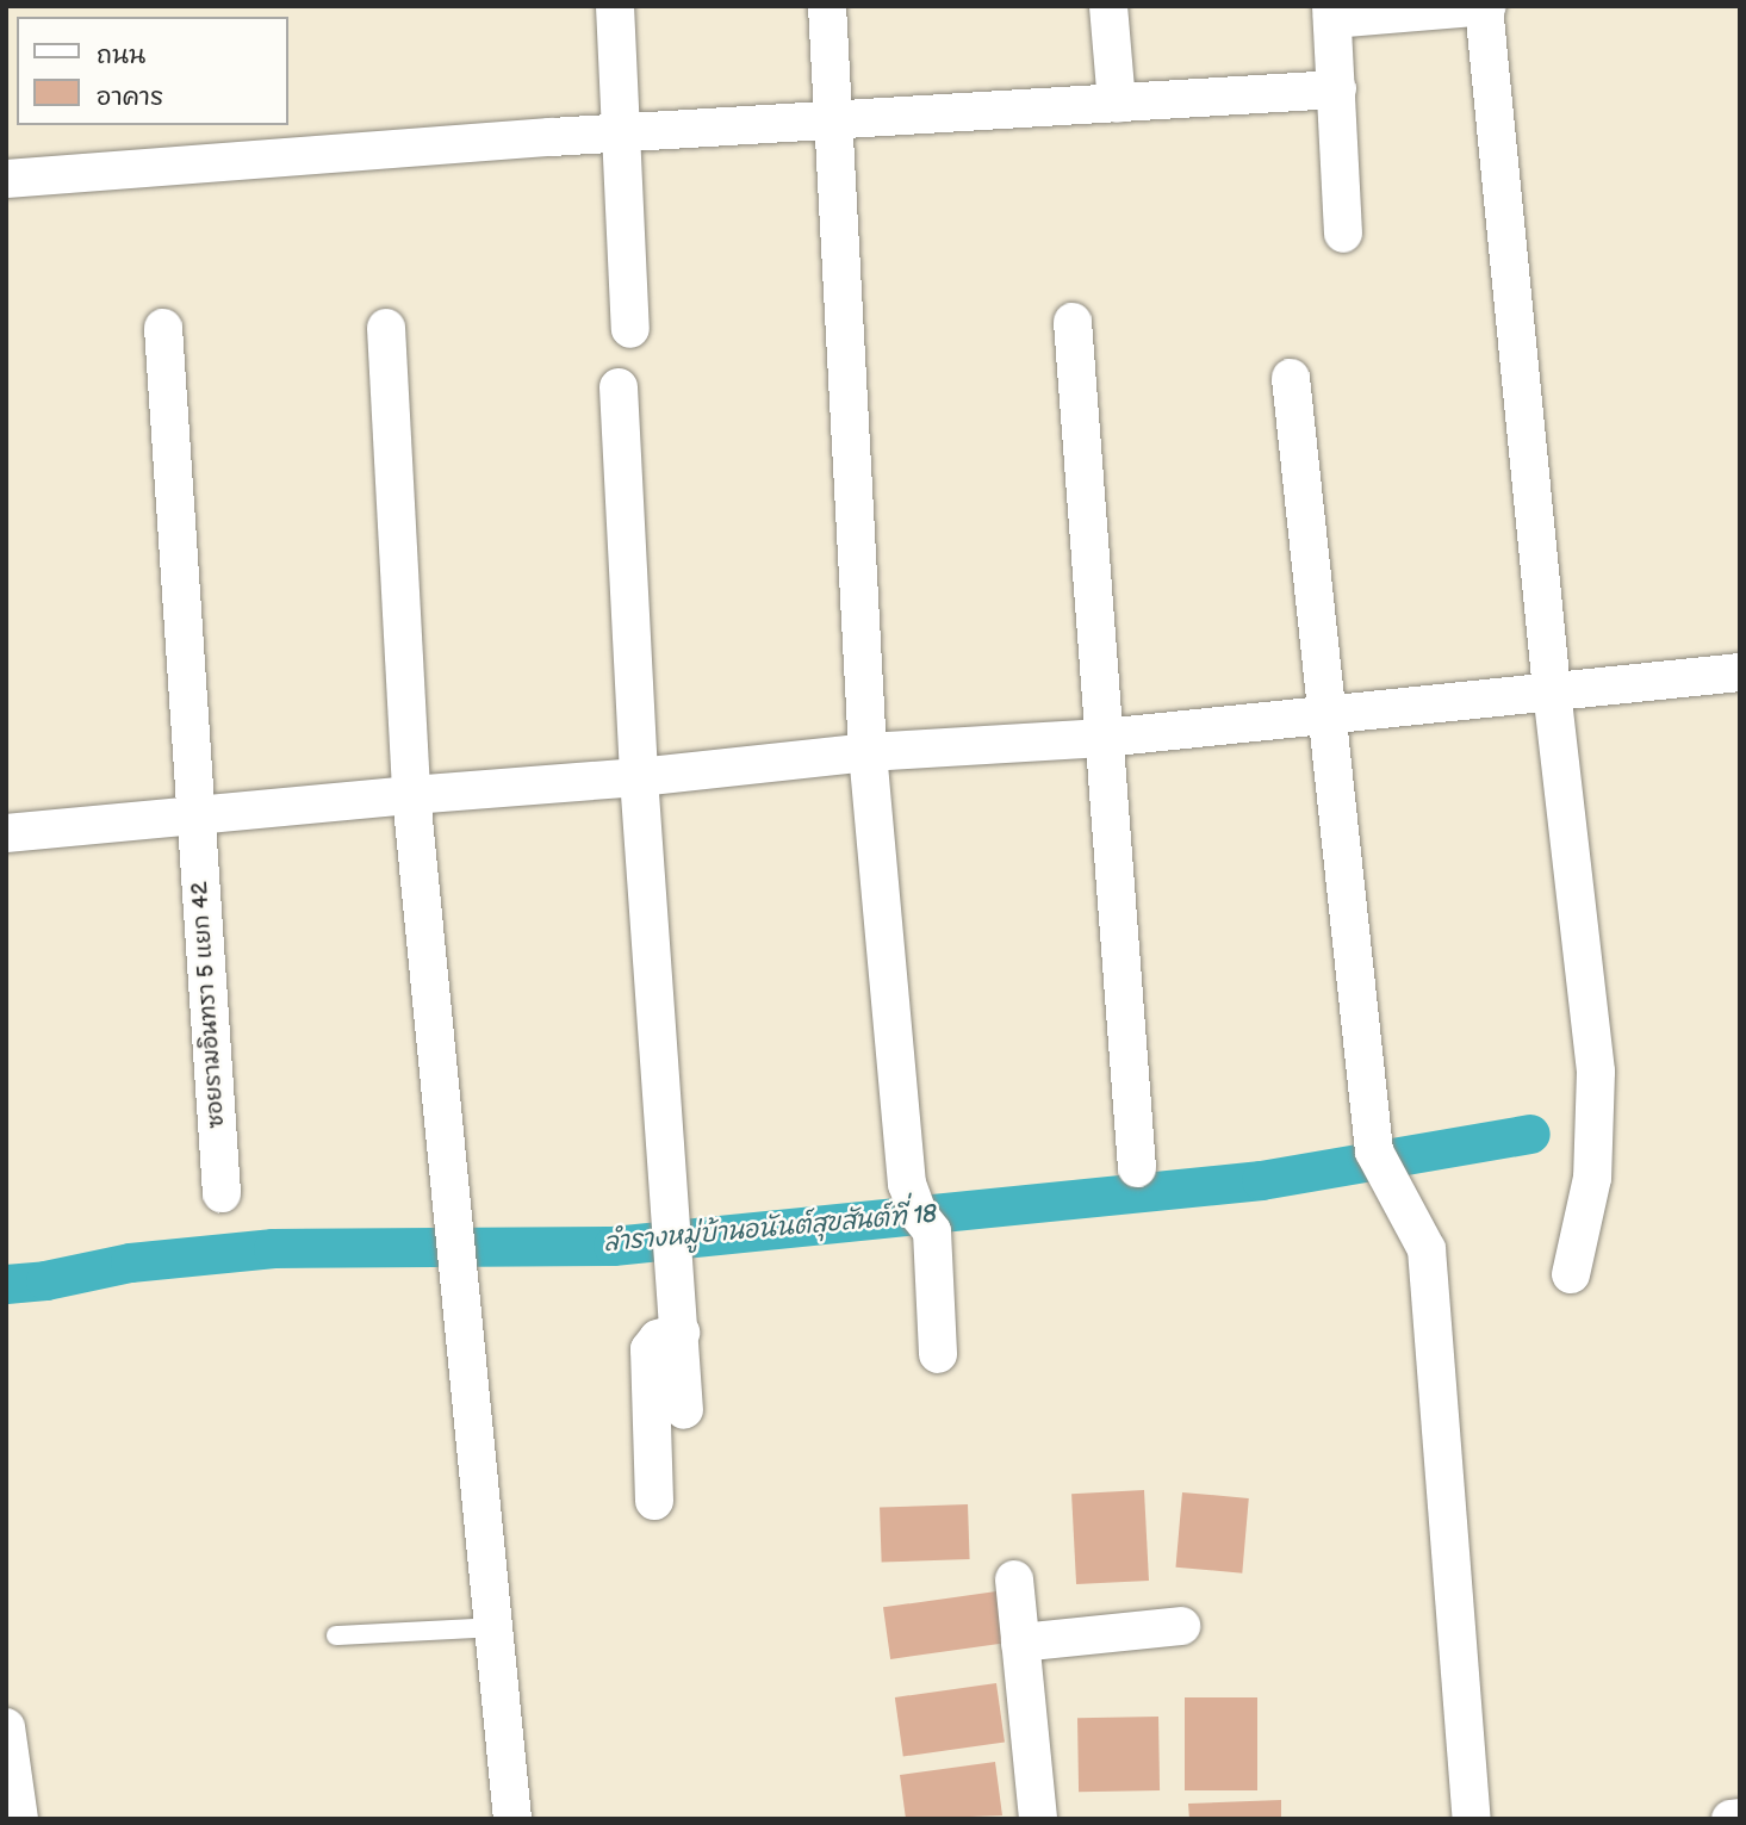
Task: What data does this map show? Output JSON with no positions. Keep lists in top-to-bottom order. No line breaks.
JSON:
{"streets":{"street":["ซอยรามอินทรา 5 แยก 42"]},"water":["ลำรางหมู่บ้านอนันต์สุขสันต์ที่ 18"],"legend":["ถนน","อาคาร"]}
